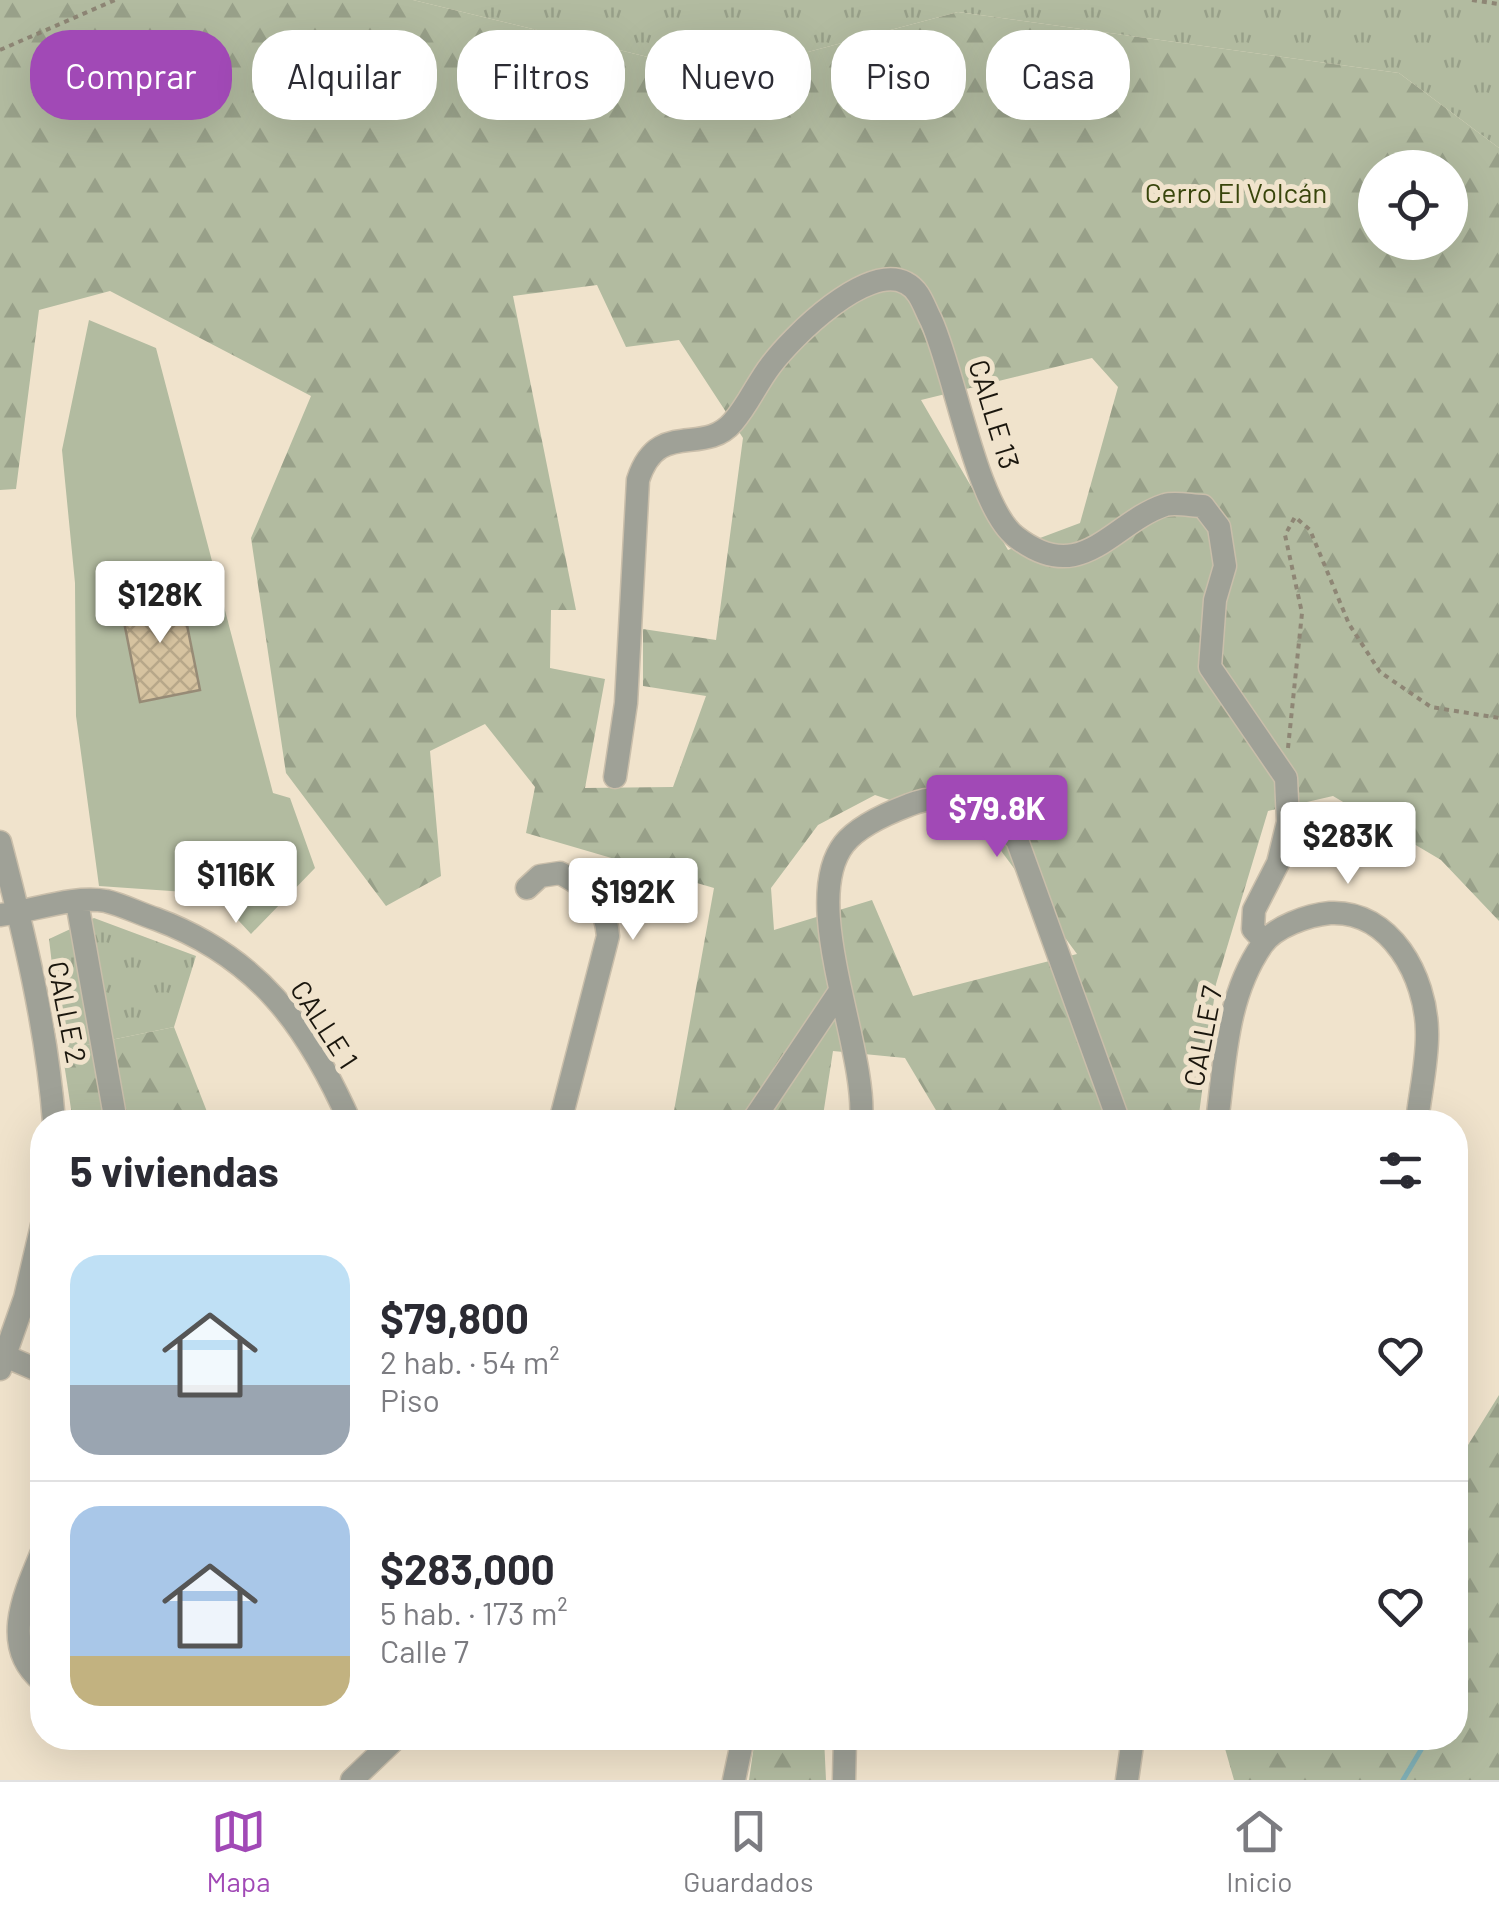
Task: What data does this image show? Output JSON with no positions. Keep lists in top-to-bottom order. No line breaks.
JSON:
{"streets":{"street":["CALLE 13","CALLE 2","CALLE 1","CALLE 7"]},"crossings":[["CALLE 2","CALLE 1"]],"parks":["Cerro El Volcán"],"page":{"chip":["Comprar","Alquilar","Filtros","Nuevo","Piso","Casa"],"price":["$128K","$79.8K","$283K","$116K","$192K"],"heading":"5 viviendas","list":[{"name":"$79,800","note":"2 hab. · 54 m² · Piso"},{"name":"$283,000","note":"5 hab. · 173 m² · Calle 7"}],"tabs":["Mapa","Guardados","Inicio"]}}
